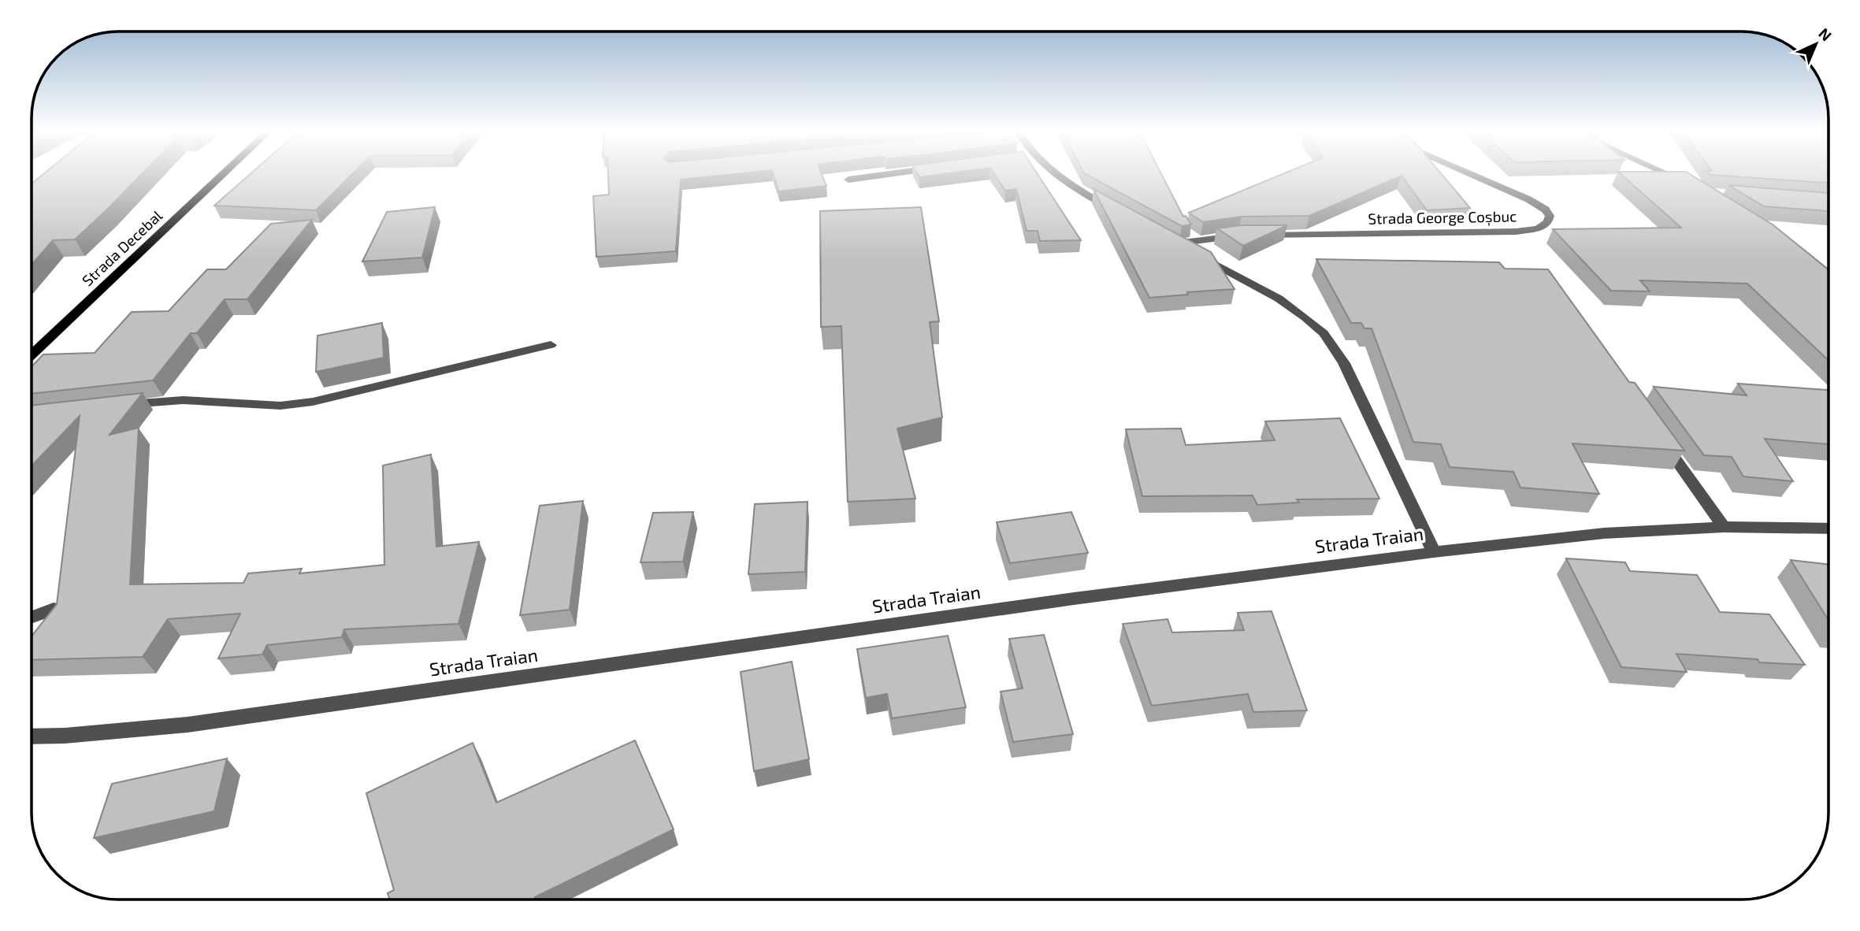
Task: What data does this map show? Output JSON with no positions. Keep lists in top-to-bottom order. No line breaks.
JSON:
{"streets":{"main road":["Strada Decebal"],"street":["Strada George Coșbuc","Strada Traian"]},"north":"top right"}
